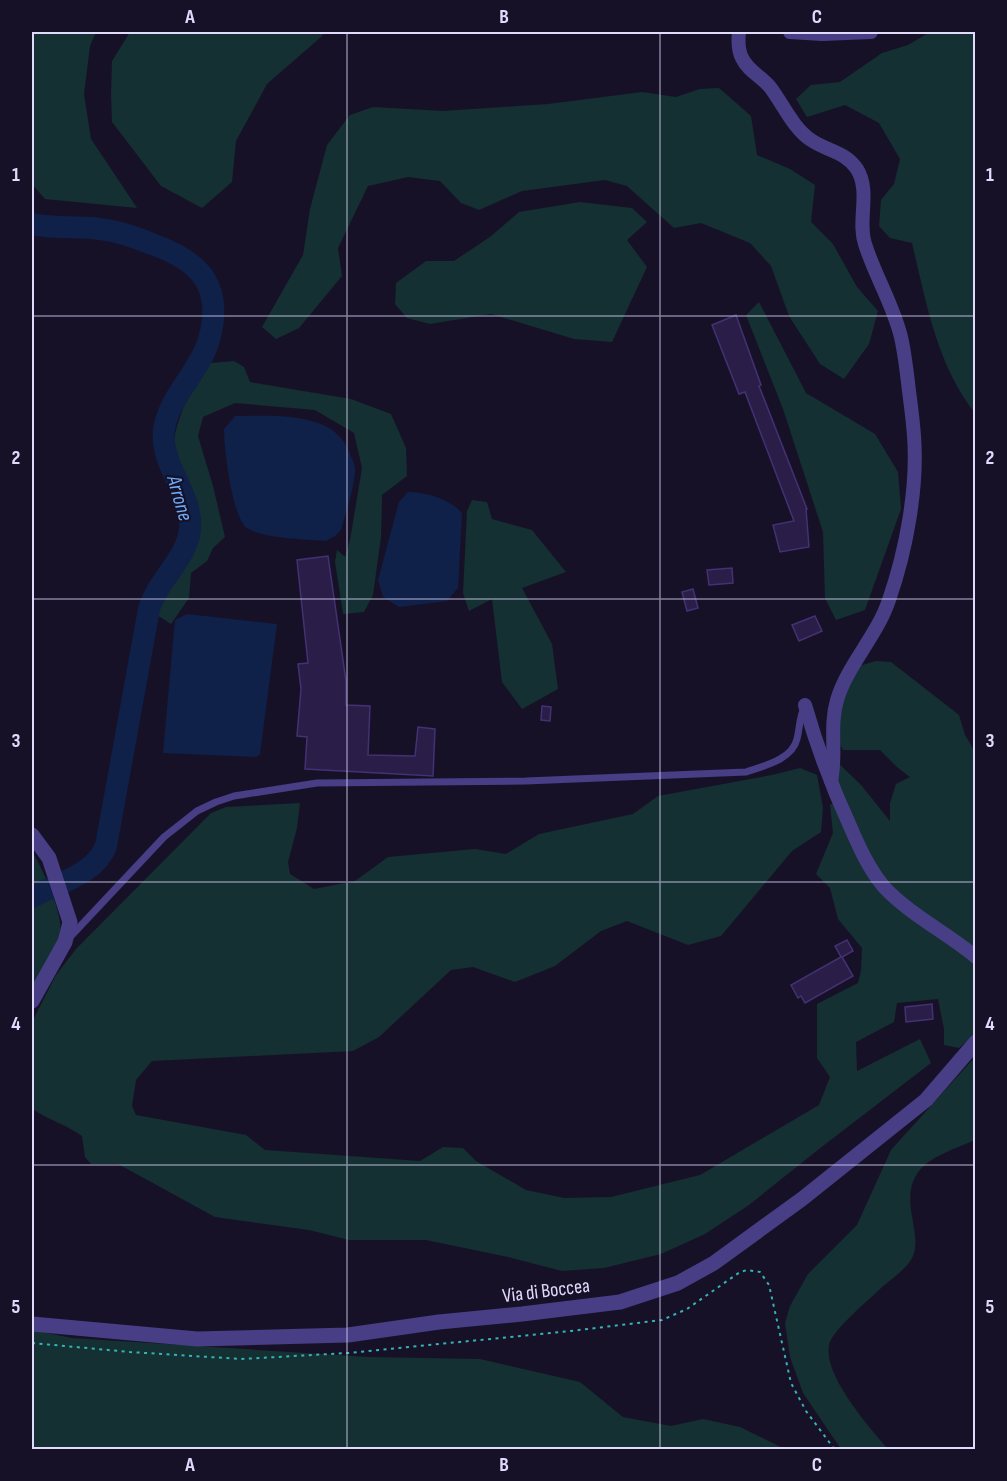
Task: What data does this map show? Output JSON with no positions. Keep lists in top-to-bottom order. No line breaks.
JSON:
{"streets":{"street":["Via di Boccea"]},"water":["Arrone"],"grid":{"columns":["A","B","C"],"rows":["1","2","3","4","5"]}}
